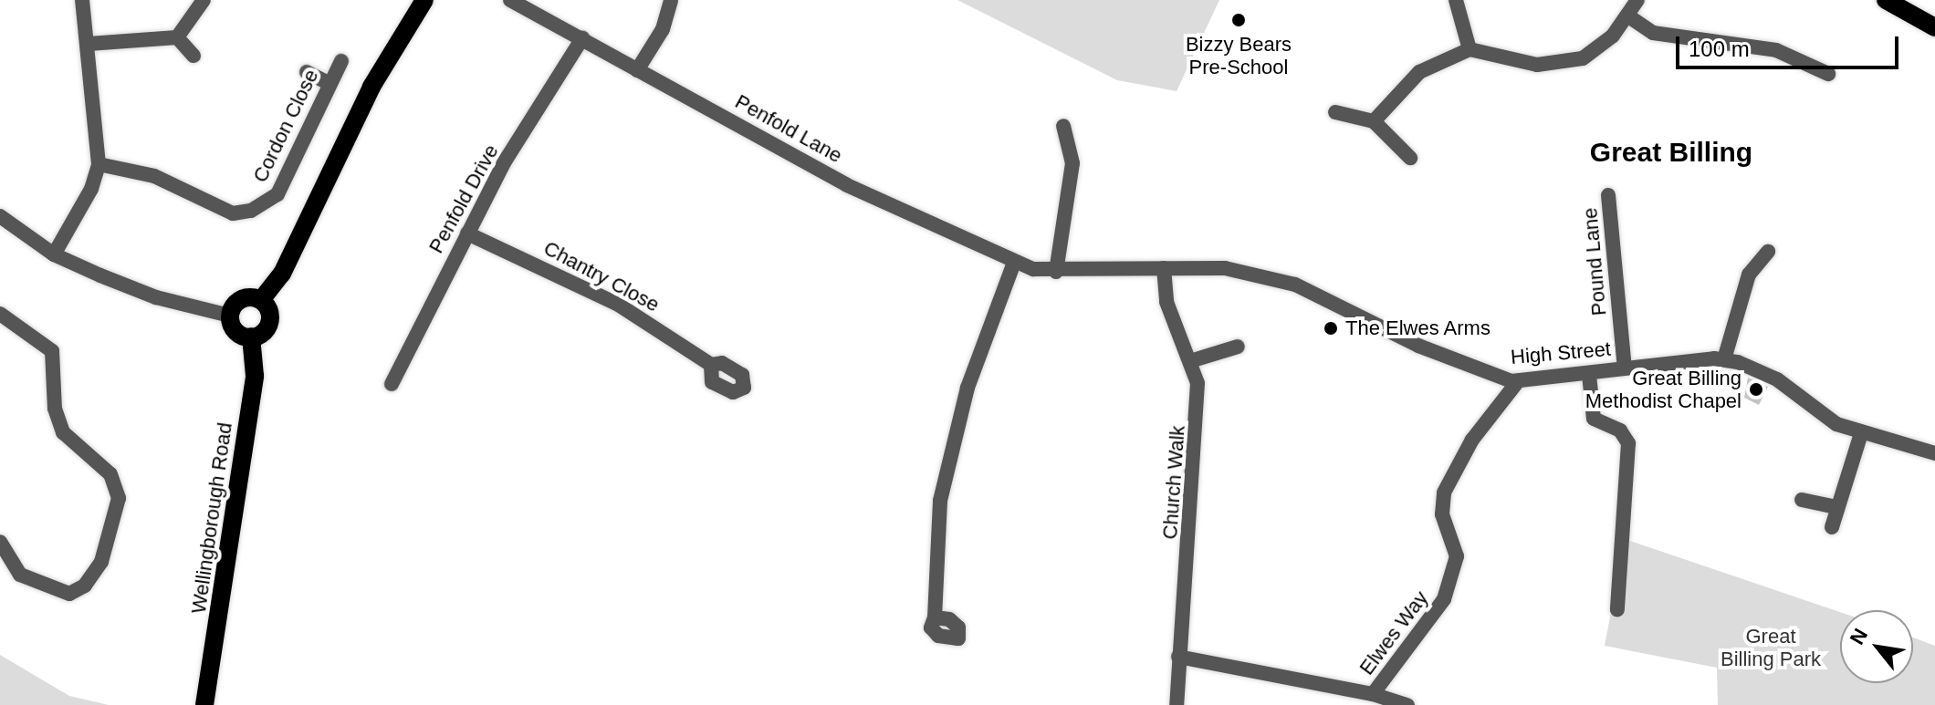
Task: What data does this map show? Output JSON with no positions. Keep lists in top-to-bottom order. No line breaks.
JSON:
{"streets":{"main road":["Wellingborough Road"],"street":["Cordon Close","Penfold Lane","Penfold Drive","Pound Lane","Chantry Close","High Street","Church Walk","Elwes Way"]},"crossings":[["Penfold Lane","Penfold Drive"],["Penfold Lane","High Street"],["Penfold Drive","Chantry Close"],["Pound Lane","High Street"],["High Street","Church Walk"],["High Street","Elwes Way"],["Church Walk","Elwes Way"]],"districts":["Great Billing"],"parks":["Great Billing Park"],"places":["Bizzy Bears Pre-School","The Elwes Arms","Great Billing Methodist Chapel"],"scale_bar":"100 m","north":"top left"}
